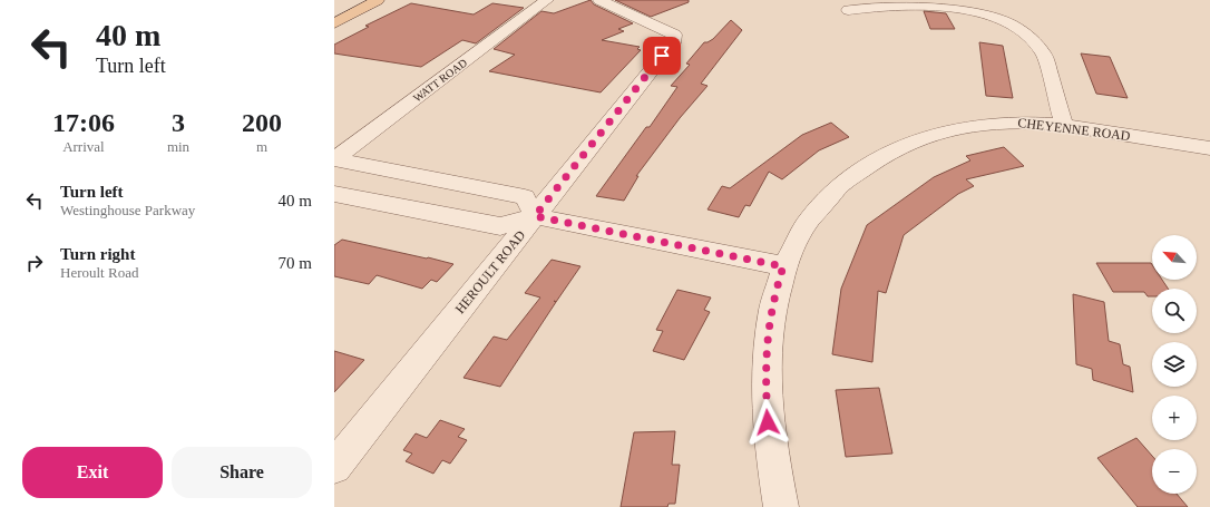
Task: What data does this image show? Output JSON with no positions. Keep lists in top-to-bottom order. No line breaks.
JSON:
{"streets":{"street":["WATT ROAD","CHEYENNE ROAD","HEROULT ROAD"]},"north":"top left","page":{"turn":["40 m","Turn left"],"eta":["17:06","Arrival","3","min","200","m"],"list":[{"name":"Turn left","note":"Westinghouse Parkway","value":"40 m"},{"name":"Turn right","note":"Heroult Road","value":"70 m"}],"map_buttons":["+","−"],"buttons":["Exit","Share"]}}
